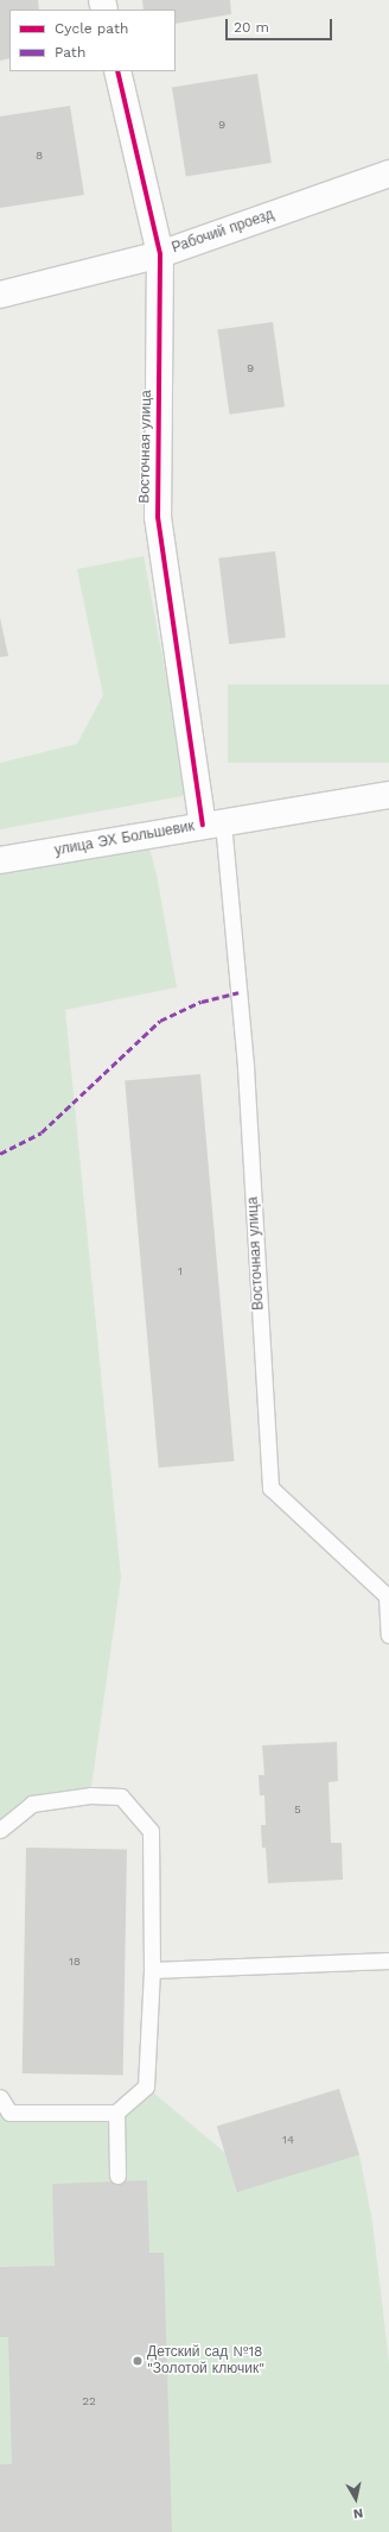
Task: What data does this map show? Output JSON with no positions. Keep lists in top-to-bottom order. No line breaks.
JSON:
{"streets":{"street":["Рабочий проезд","Восточная улица","улица ЭХ Большевик"]},"crossings":[["Рабочий проезд","Восточная улица"],["Восточная улица","улица ЭХ Большевик"]],"places":["Детский сад №18 \"Золотой ключик\""],"house_numbers":["9","8","9","1","5","18","14","22"],"legend":["Cycle path","Path"],"scale_bar":"20 m","north":"bottom"}
